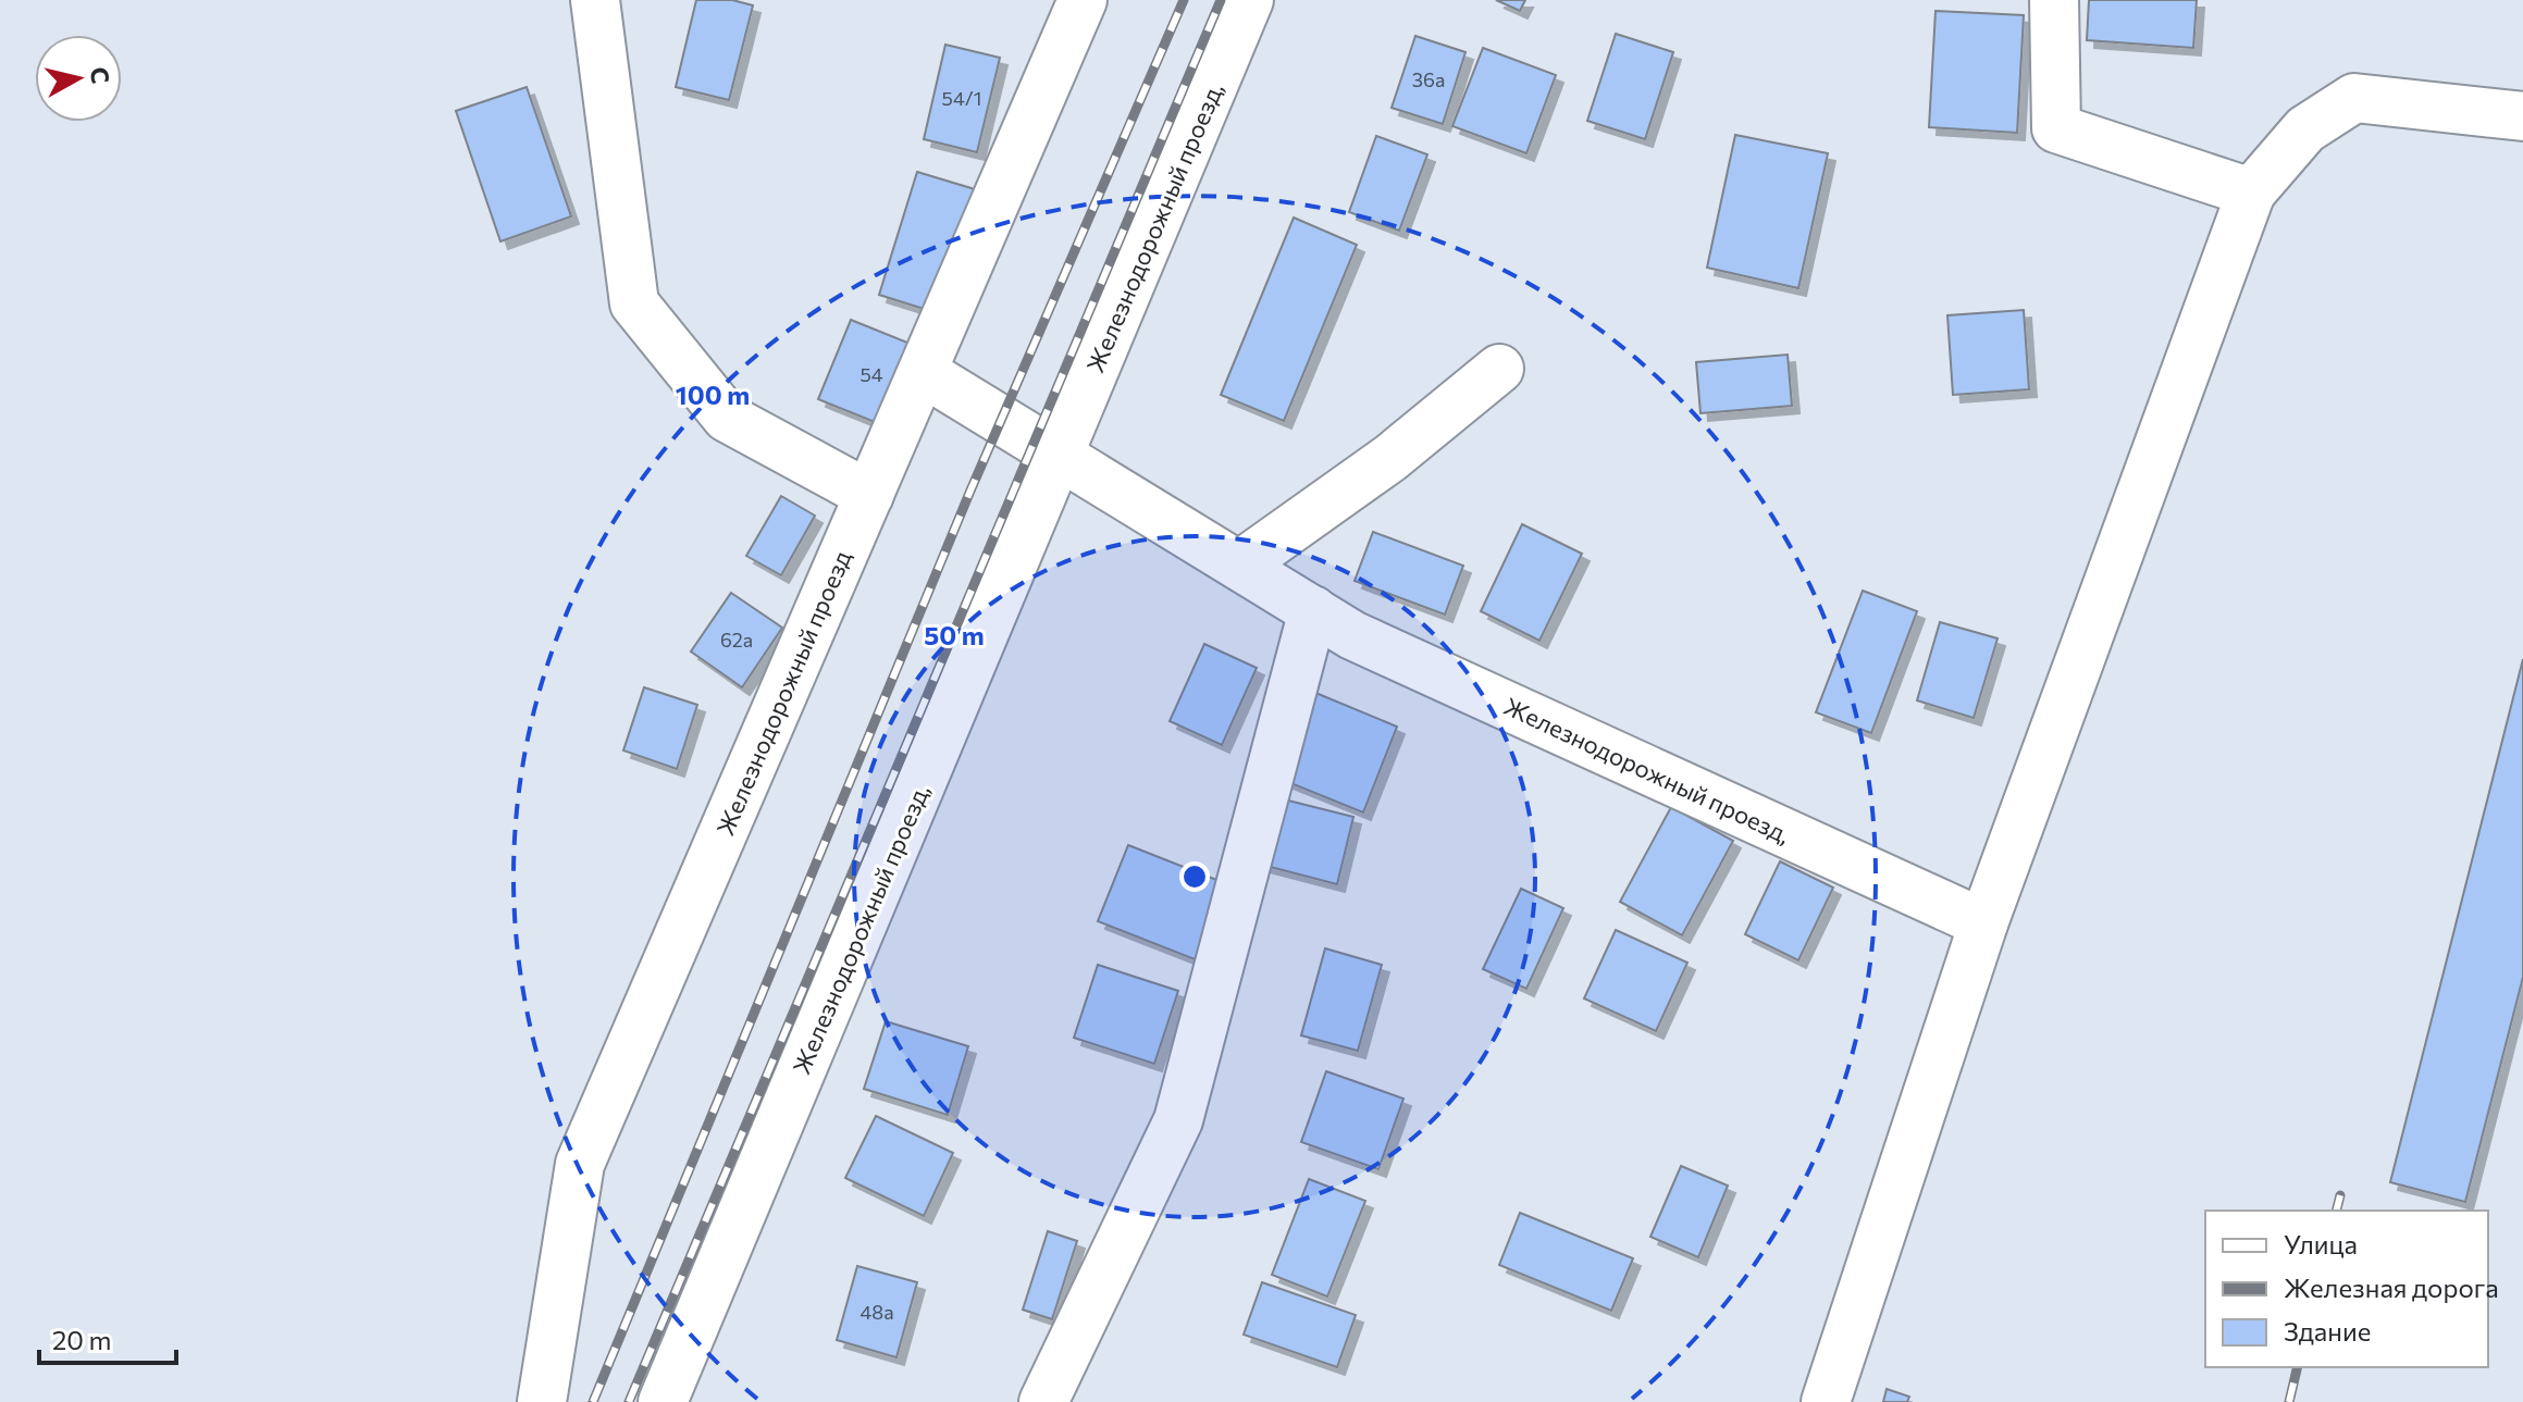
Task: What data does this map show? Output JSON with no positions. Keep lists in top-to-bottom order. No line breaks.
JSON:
{"streets":{"street":["Железнодорожный проезд,","Железнодорожный проезд"]},"crossings":[["Железнодорожный проезд,","Железнодорожный проезд"]],"house_numbers":["36а","54/1","54","62а","48а"],"legend":["Улица","Железная дорога","Здание"],"scale_bar":"20 m","north":"right","rings":["100 m","50 m"]}
